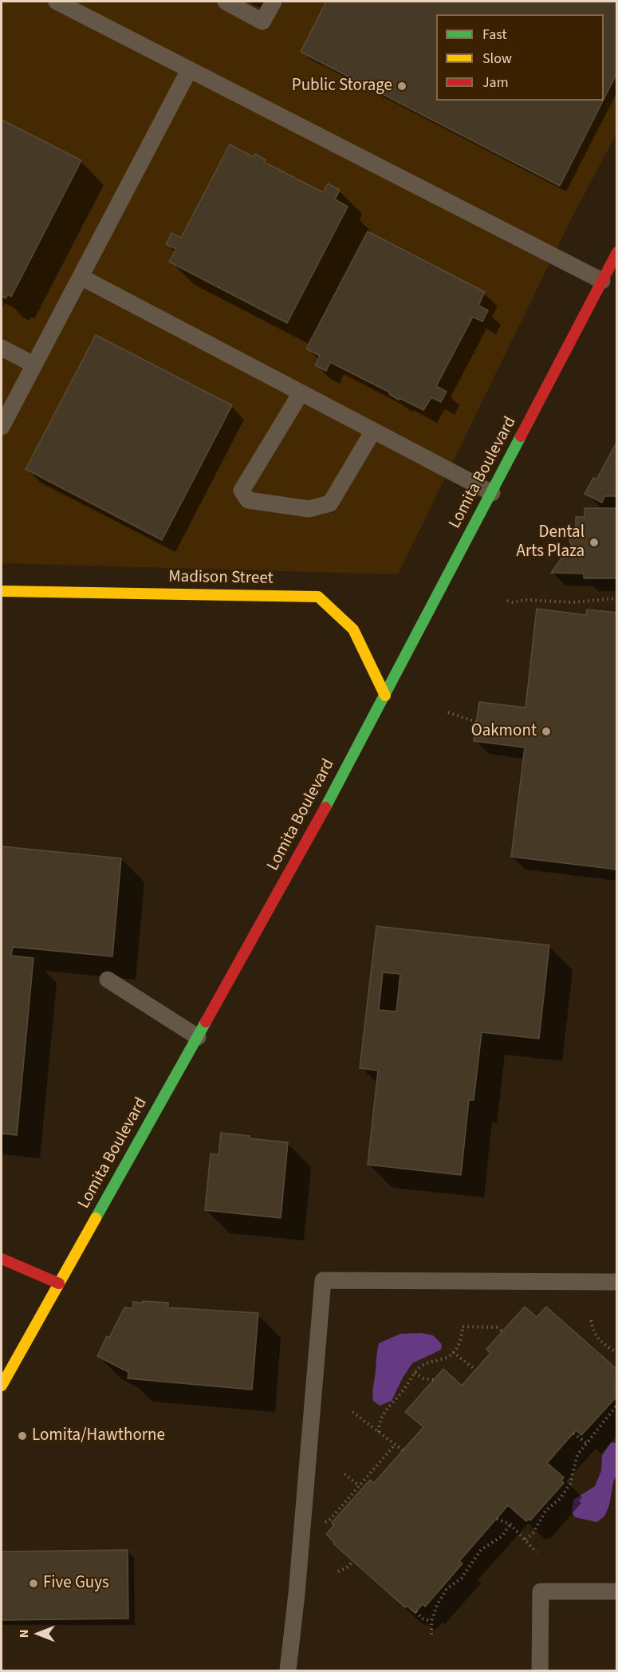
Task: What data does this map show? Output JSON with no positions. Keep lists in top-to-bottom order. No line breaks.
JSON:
{"streets":{"main road":["Lomita Boulevard","Madison Street"]},"crossings":[["Lomita Boulevard","Madison Street"]],"places":["Public Storage","Dental Arts Plaza","Oakmont","Lomita/Hawthorne","Five Guys"],"legend":["Fast","Slow","Jam"],"north":"left"}
